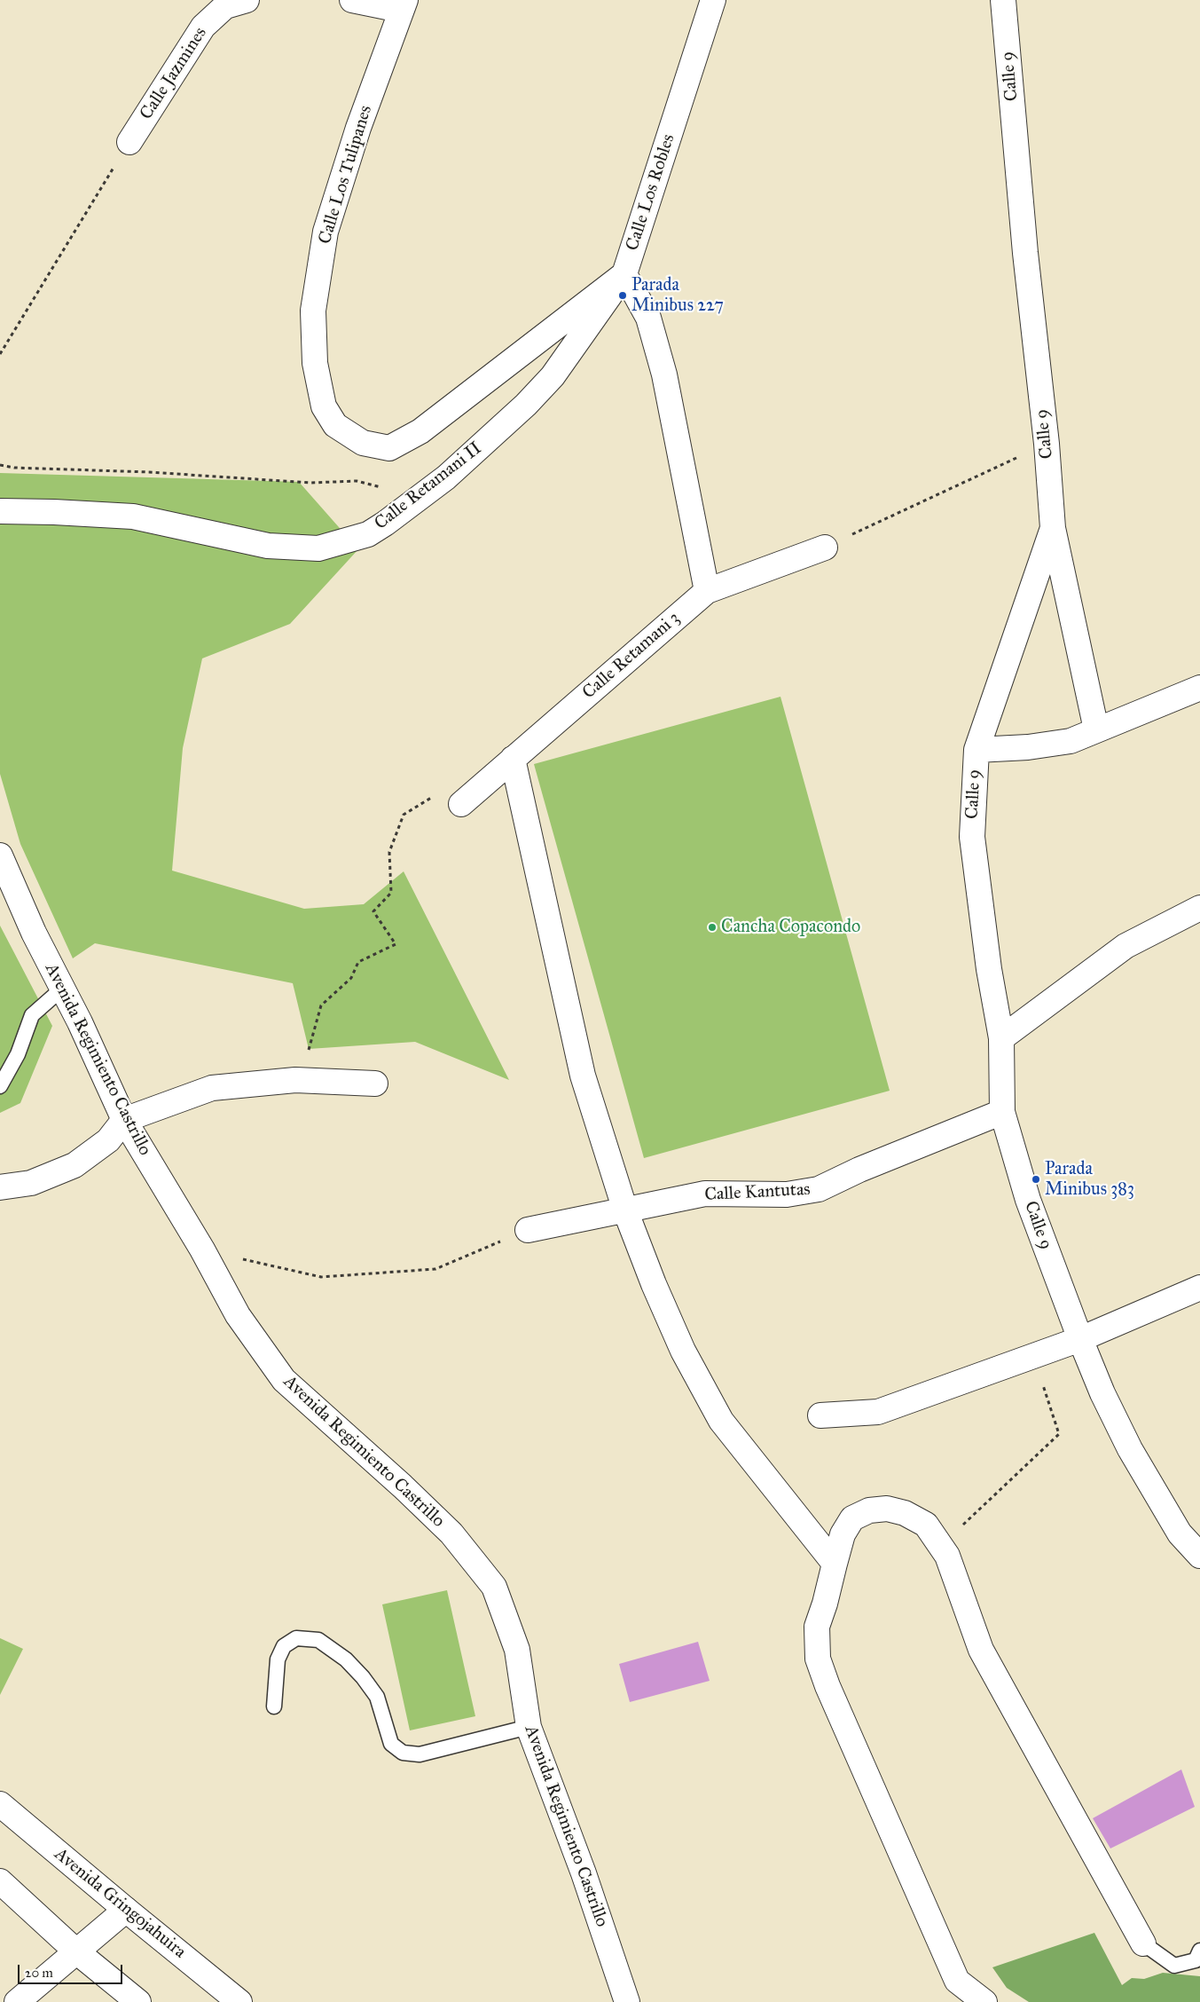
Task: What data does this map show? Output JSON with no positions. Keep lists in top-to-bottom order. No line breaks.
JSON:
{"streets":{"street":["Calle Jazmines","Calle 9","Calle Los Tulipanes","Calle Los Robles","Calle Retamani II","Calle Retamani 3","Avenida Regimiento Castrillo","Calle Kantutas","Avenida Gringojahuira"]},"crossings":[["Calle 9","Calle Kantutas"],["Calle Los Tulipanes","Calle Los Robles"],["Calle Los Tulipanes","Calle Retamani II"],["Calle Los Robles","Calle Retamani II"],["Calle Los Robles","Calle Retamani 3"]],"places":["Parada Minibus 227","Cancha Copacondo","Parada Minibus 383"],"scale_bar":"20 m"}
